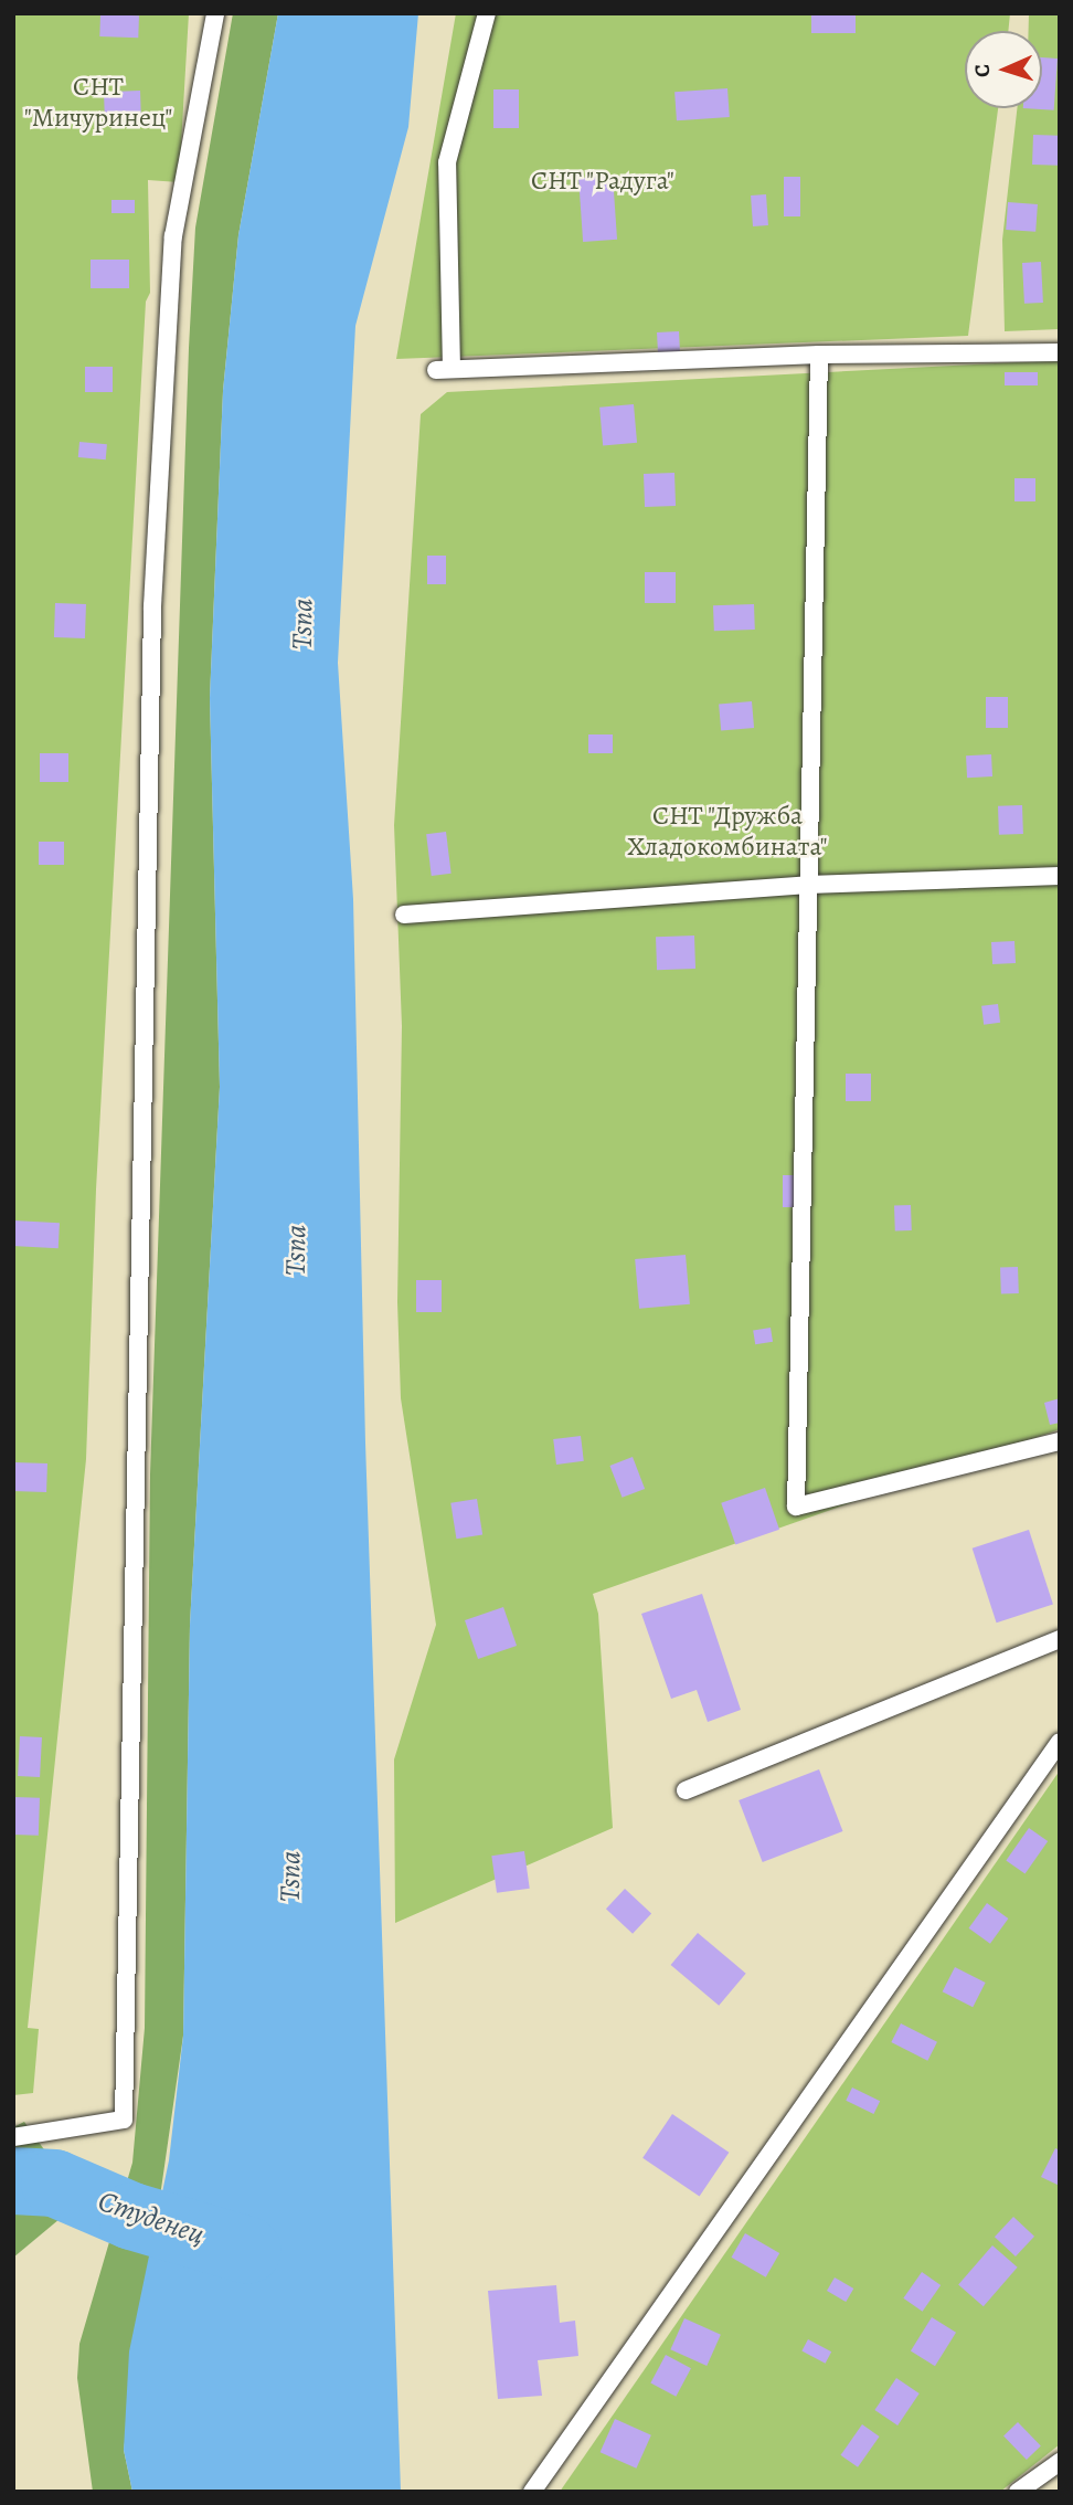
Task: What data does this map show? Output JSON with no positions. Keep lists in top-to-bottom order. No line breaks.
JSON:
{"water":["Tsna","Студенец"],"parks":["СНТ \"Мичуринец\"","СНТ \"Радуга\"","СНТ \"Дружба Хладокомбината\""],"north":"left"}
